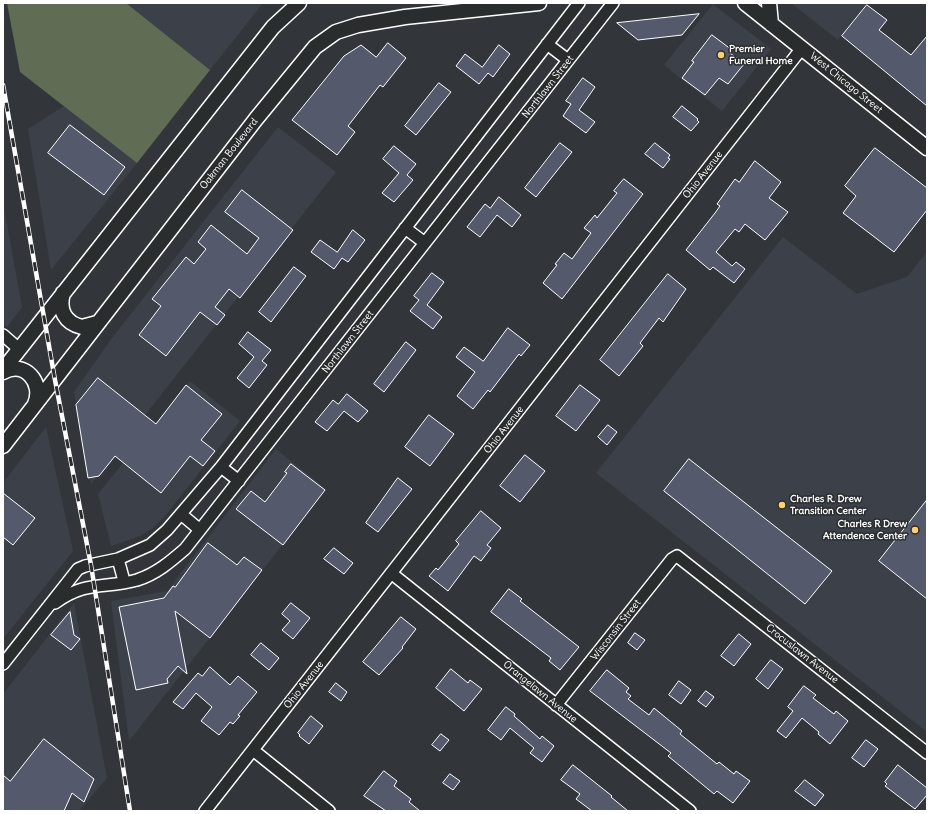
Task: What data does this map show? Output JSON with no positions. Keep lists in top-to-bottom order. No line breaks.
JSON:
{"streets":{"street":["West Chicago Street","Northlawn Street","Oakman Boulevard","Ohio Avenue","Wisconsin Street","Crocuslawn Avenue","Orangelawn Avenue"]},"crossings":[["West Chicago Street","Ohio Avenue"],["Ohio Avenue","Orangelawn Avenue"],["Wisconsin Street","Crocuslawn Avenue"],["Wisconsin Street","Orangelawn Avenue"]],"places":["Premier Funeral Home","Charles R. Drew Transition Center","Charles R Drew Attendence Center"]}
